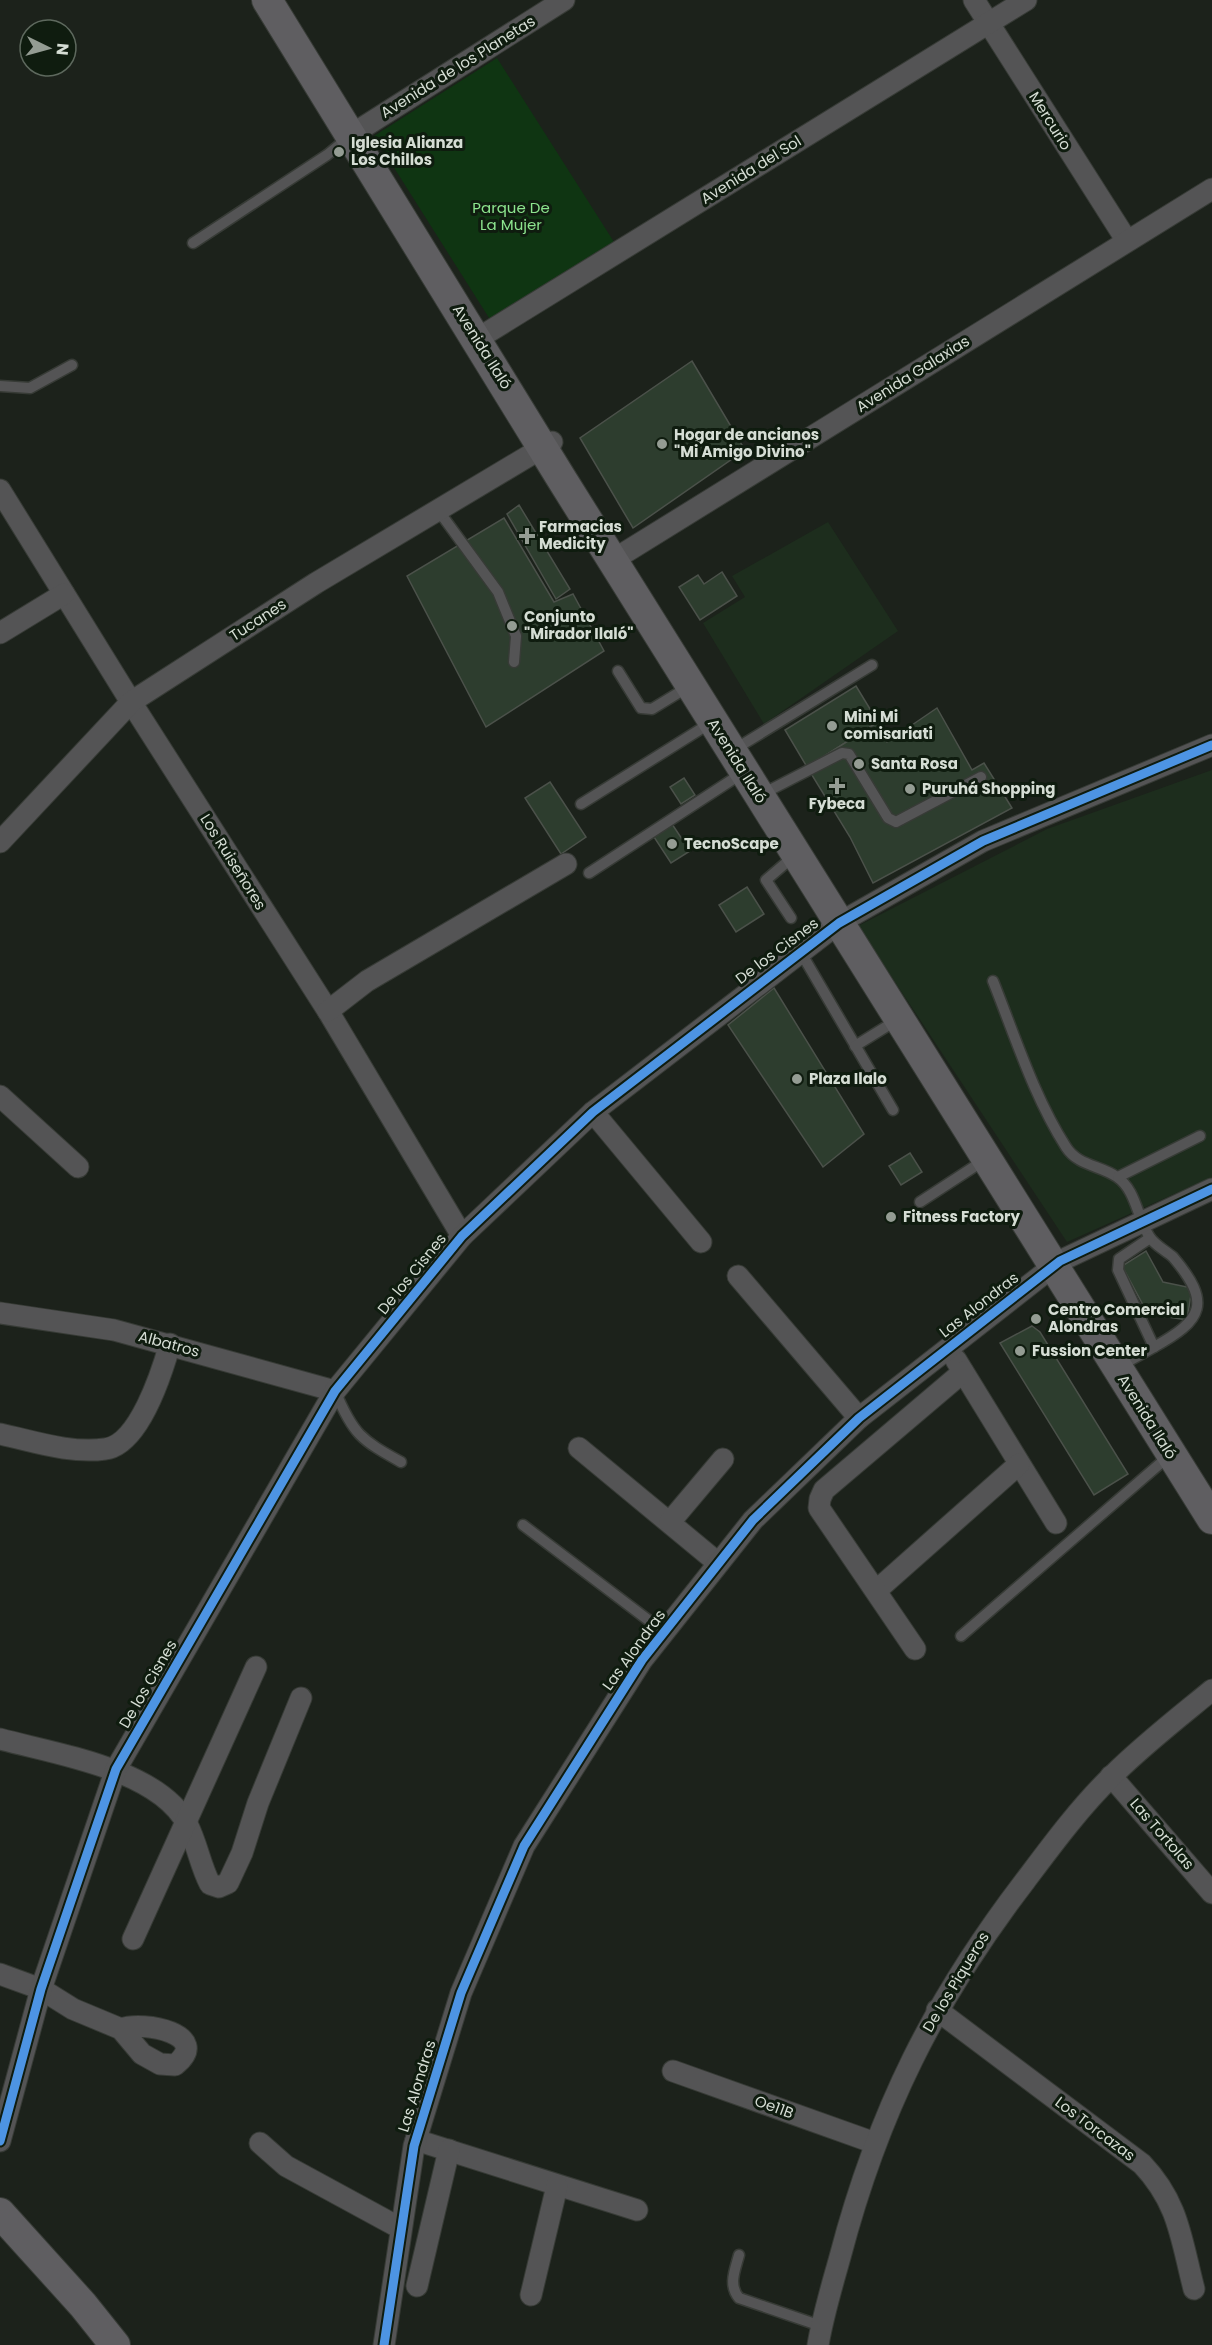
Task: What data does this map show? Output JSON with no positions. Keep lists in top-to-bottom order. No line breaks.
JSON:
{"streets":{"main road":["Avenida Ilaló"],"street":["Avenida de los Planetas","Mercurio","Avenida del Sol","Avenida Galaxias","Tucanes","Los Ruiseñores","De los Cisnes","Las Alondras","Albatros","Las Tortolas","De los Piqueros","Oe11B","Los Torcazas"]},"crossings":[["Avenida de los Planetas","Avenida Ilaló"],["Mercurio","Avenida del Sol"],["Mercurio","Avenida Galaxias"],["Avenida del Sol","Avenida Ilaló"],["Avenida Ilaló","Avenida Galaxias"],["Avenida Ilaló","Tucanes"],["Avenida Ilaló","De los Cisnes"],["Avenida Ilaló","Las Alondras"],["Tucanes","Los Ruiseñores"],["Los Ruiseñores","De los Cisnes"],["De los Cisnes","Albatros"],["Las Tortolas","De los Piqueros"],["De los Piqueros","Oe11B"],["De los Piqueros","Los Torcazas"]],"parks":["Parque De La Mujer"],"places":{"other":["Iglesia Alianza Los Chillos","Hogar de ancianos \"Mi Amigo Divino\"","Conjunto \"Mirador Ilaló\"","Mini Mi comisariati","Santa Rosa","Puruhá Shopping","TecnoScape","Plaza Ilalo","Fitness Factory","Centro Comercial Alondras","Fussion Center"],"health":["Farmacias Medicity","Fybeca"]},"north":"right"}
